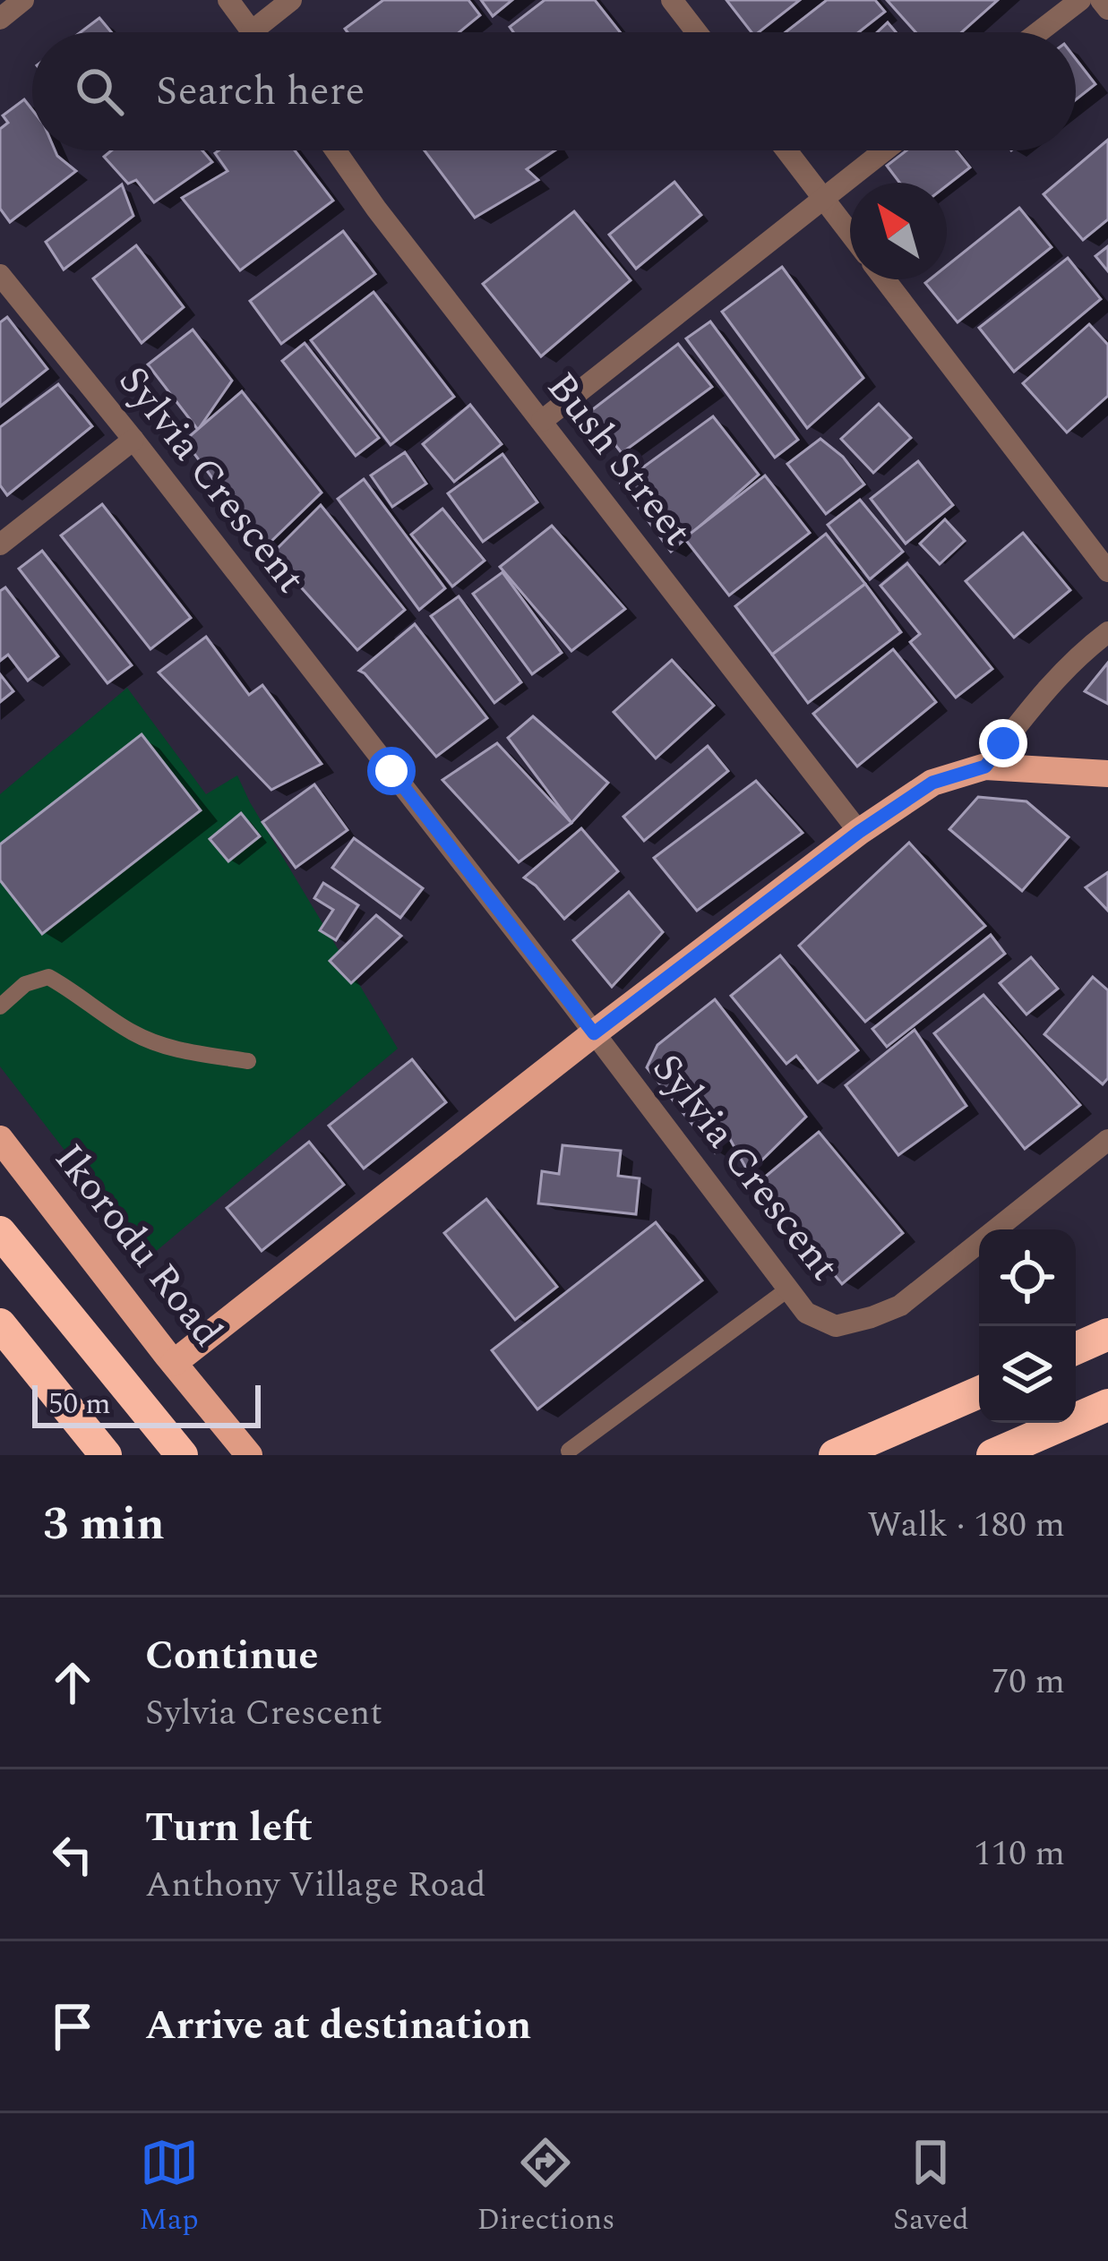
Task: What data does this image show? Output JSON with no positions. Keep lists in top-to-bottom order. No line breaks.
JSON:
{"streets":{"main road":["Ikorodu Road"],"street":["Bush Street","Sylvia Crescent"]},"scale_bar":"50 m","north":"top left","page":{"search":"Search here","scale":"50 m","heading":["3 min","Walk · 180 m"],"list":[["Continue","Sylvia Crescent","70 m"],["Turn left","Anthony Village Road","110 m"],"Arrive at destination"],"nav":["Map","Directions","Saved"]}}
